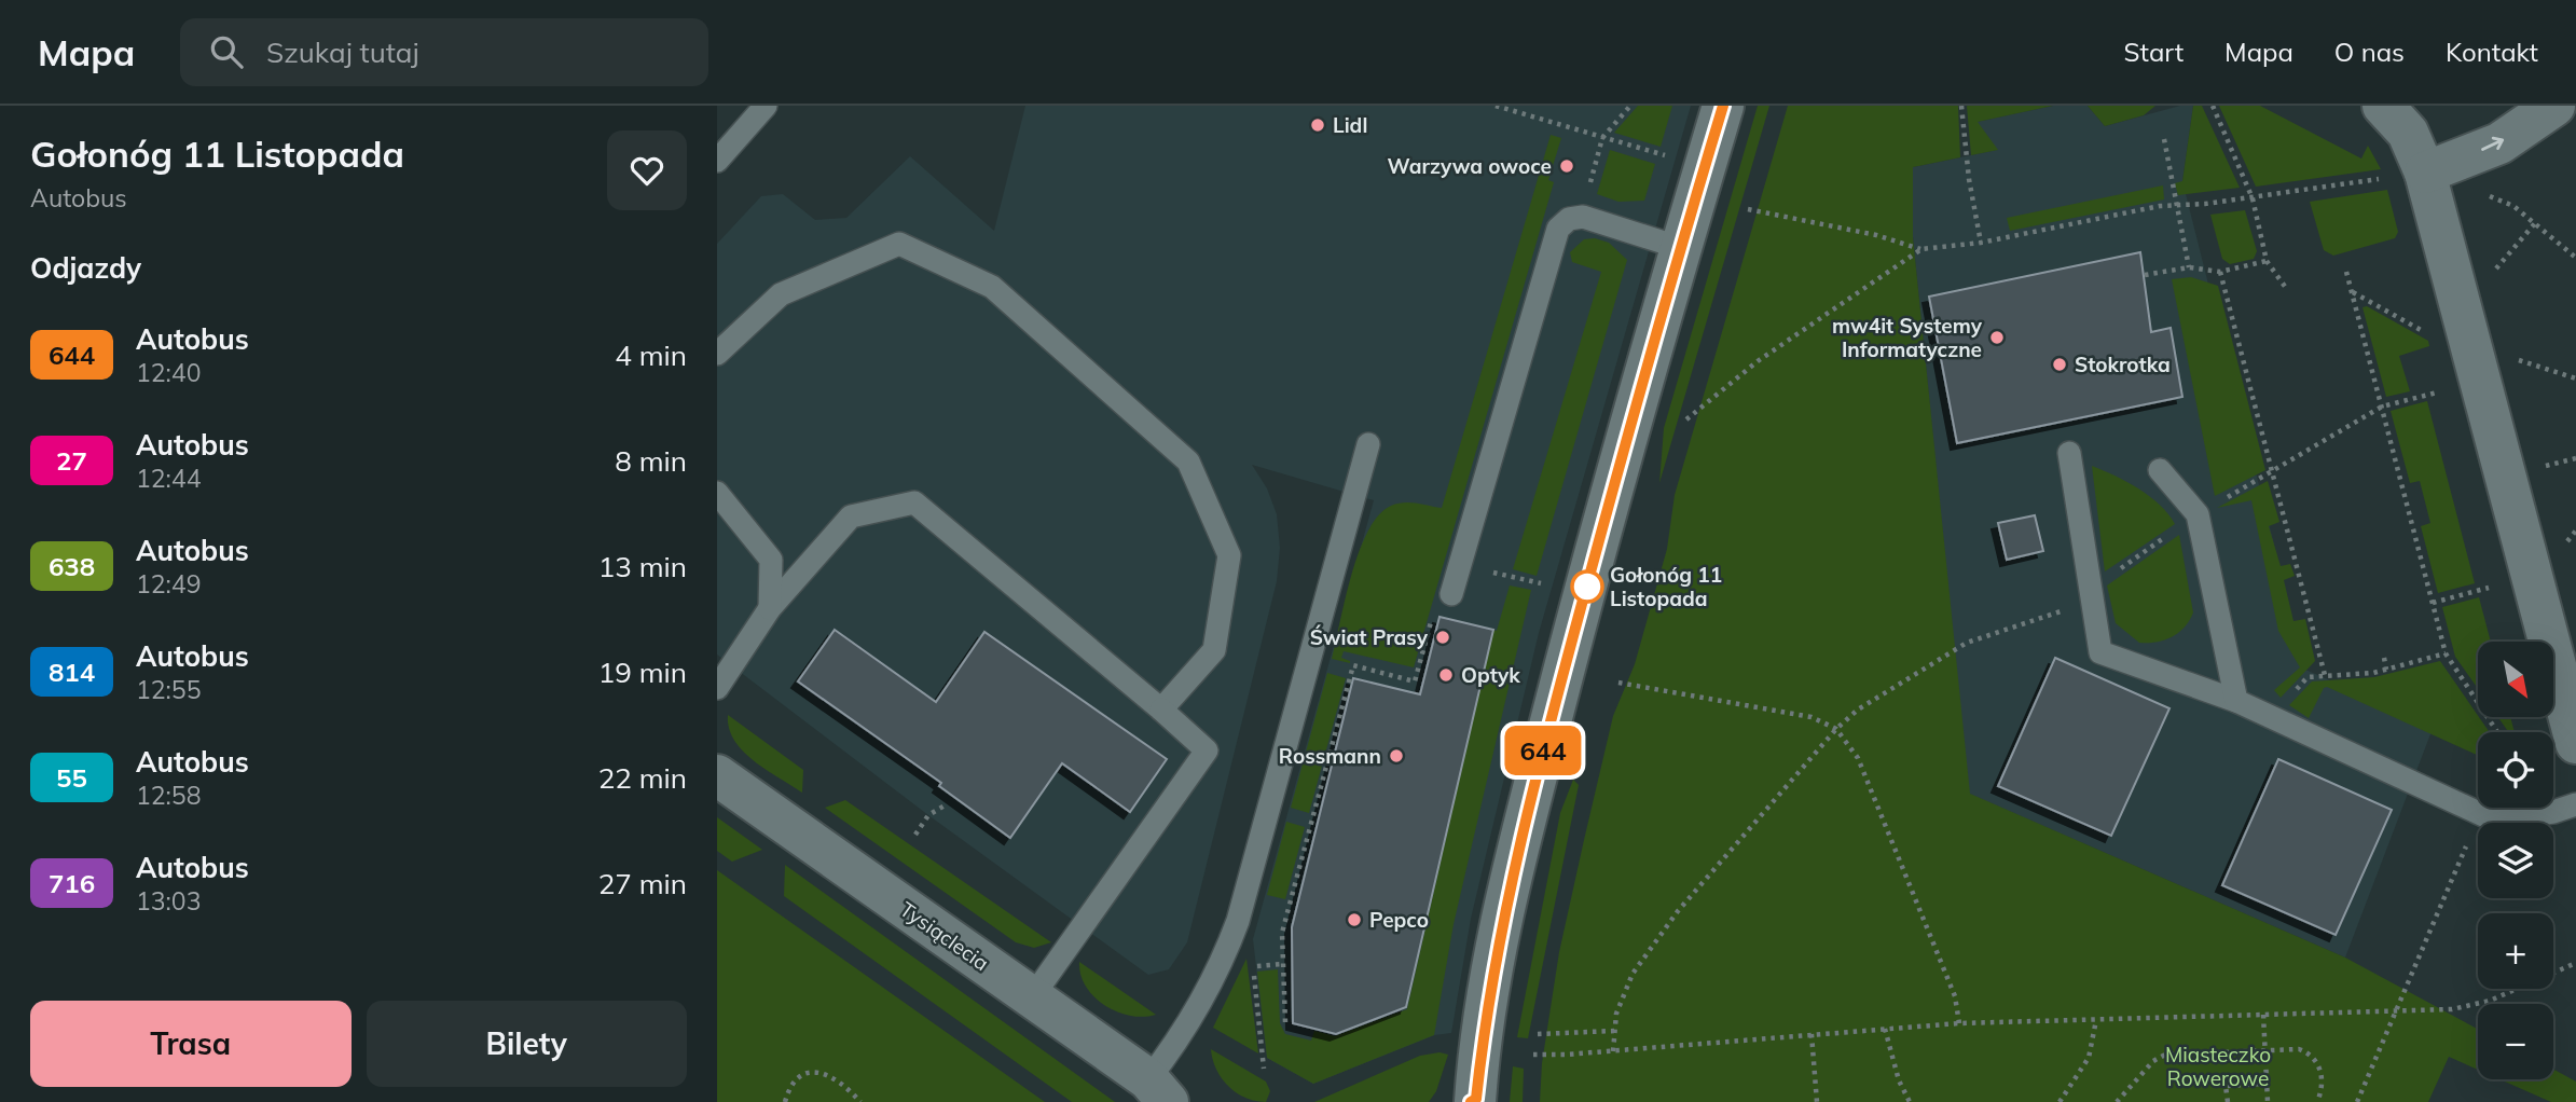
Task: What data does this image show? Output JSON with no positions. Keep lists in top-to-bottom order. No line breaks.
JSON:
{"streets":{"street":["Tysiąclecia"]},"parks":["Miasteczko Rowerowe"],"places":["Lidl","Warzywa owoce","mw4it Systemy Informatyczne","Stokrotka","Gołonóg 11 Listopada","Świat Prasy","Optyk","Rossmann","Pepco"],"lines":["bus line 644"],"north":"bottom right","page":{"header":"Mapa","search":"Szukaj tutaj","nav":["Start","Mapa","O nas","Kontakt"],"heading":[["Gołonóg 11 Listopada","Autobus"],"Odjazdy"],"on_map":"644","list":[{"mark":"644","name":"Autobus","note":"12:40","value":"4 min"},{"mark":"27","name":"Autobus","note":"12:44","value":"8 min"},{"mark":"638","name":"Autobus","note":"12:49","value":"13 min"},{"mark":"814","name":"Autobus","note":"12:55","value":"19 min"},{"mark":"55","name":"Autobus","note":"12:58","value":"22 min"},{"mark":"716","name":"Autobus","note":"13:03","value":"27 min"}],"map_buttons":["+","−"],"buttons":["Trasa","Bilety"]}}
